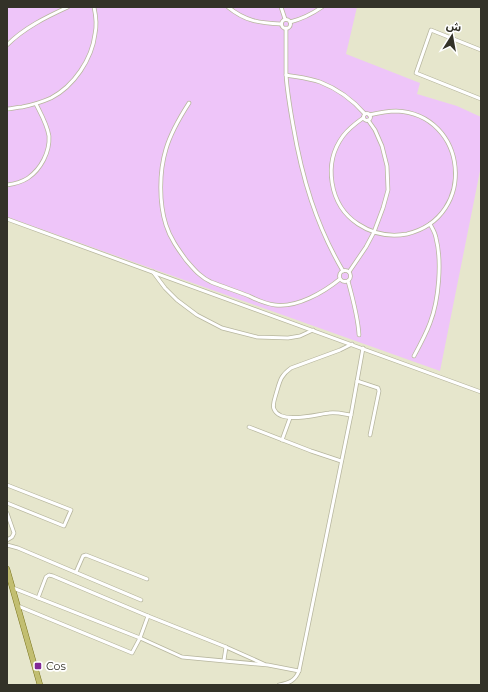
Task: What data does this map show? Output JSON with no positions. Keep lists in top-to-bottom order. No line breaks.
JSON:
{"places":{"transit":["Cos"]},"north":"top"}
